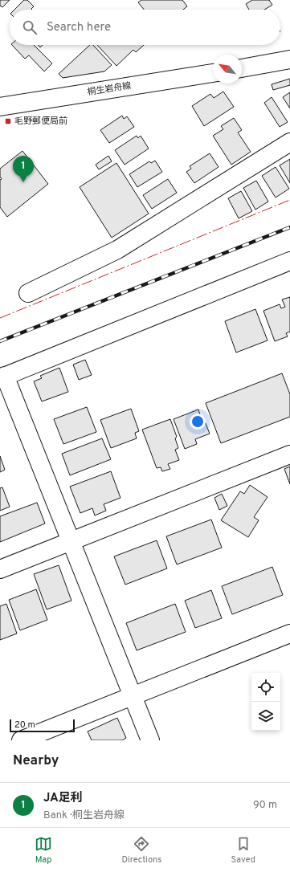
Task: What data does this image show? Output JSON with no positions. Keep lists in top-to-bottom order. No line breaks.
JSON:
{"streets":{"street":["桐生岩舟線"]},"places":{"transit":["毛野郵便局前"]},"scale_bar":"20 m","north":"top left","page":{"search":"Search here","pins":"1","scale":"20 m","heading":"Nearby","list":[{"mark":"1","name":"JA足利","note":"Bank · 桐生岩舟線","value":"90 m"}],"nav":["Map","Directions","Saved"]}}
